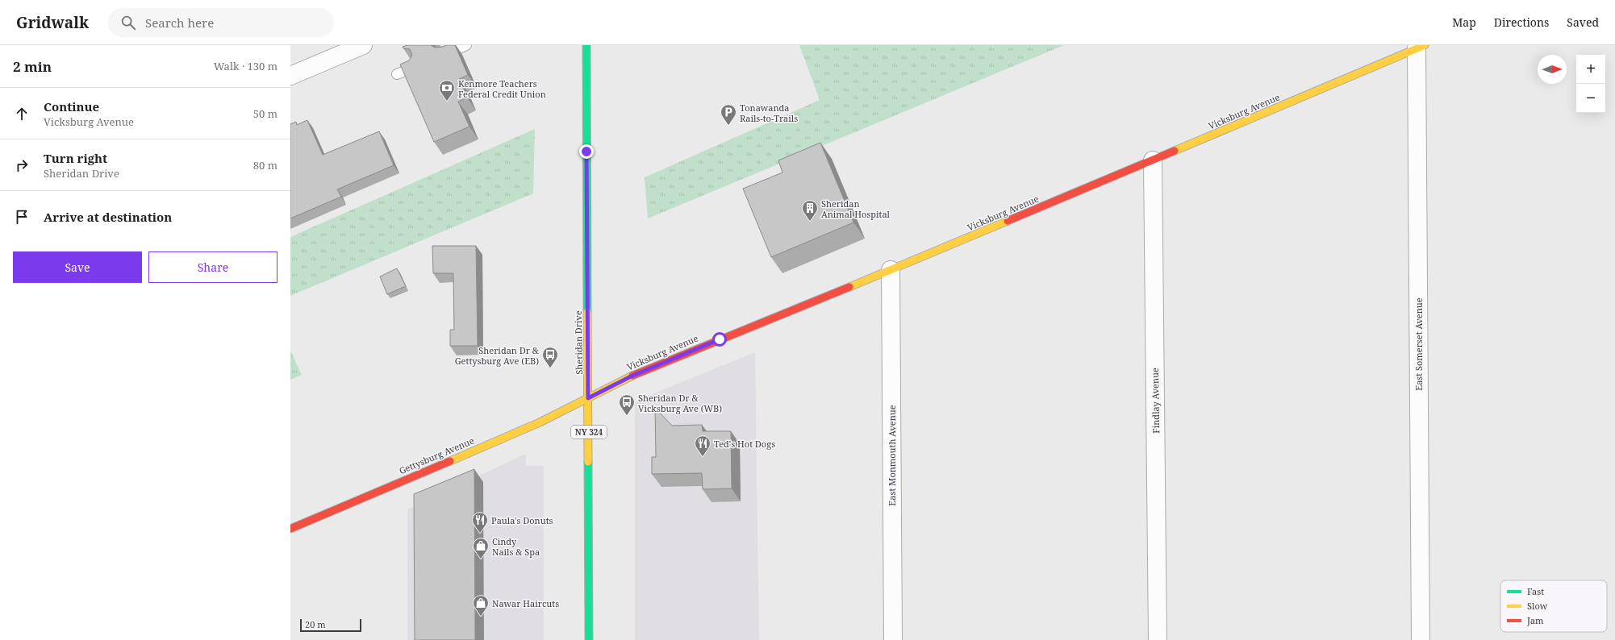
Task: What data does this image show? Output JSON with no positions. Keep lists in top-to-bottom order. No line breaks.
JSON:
{"streets":{"street":["Vicksburg Avenue","Sheridan Drive","East Somerset Avenue","Findlay Avenue","NY 324","Gettysburg Avenue","East Monmouth Avenue"]},"crossings":[["Vicksburg Avenue","Sheridan Drive"],["Vicksburg Avenue","East Somerset Avenue"],["Vicksburg Avenue","Findlay Avenue"],["Vicksburg Avenue","Gettysburg Avenue"],["Vicksburg Avenue","East Monmouth Avenue"],["Sheridan Drive","Gettysburg Avenue"]],"places":{"bank":["Kenmore Teachers Federal Credit Union"],"parking":["Tonawanda Rails-to-Trails"],"building":["Sheridan Animal Hospital"],"bus stop":["Sheridan Dr & Gettysburg Ave (EB)","Sheridan Dr & Vicksburg Ave (WB)"],"restaurant":["Ted's Hot Dogs","Paula's Donuts"],"shop":["Cindy Nails & Spa","Nawar Haircuts"]},"legend":["Fast","Slow","Jam"],"scale_bar":"20 m","north":"right","page":{"header":"Gridwalk","search":"Search here","nav":["Map","Directions","Saved"],"heading":["2 min","Walk · 130 m"],"map_buttons":["+","−"],"list":[["Continue","Vicksburg Avenue","50 m"],["Turn right","Sheridan Drive","80 m"],"Arrive at destination"],"buttons":["Save","Share"],"scale":"20 m"}}
